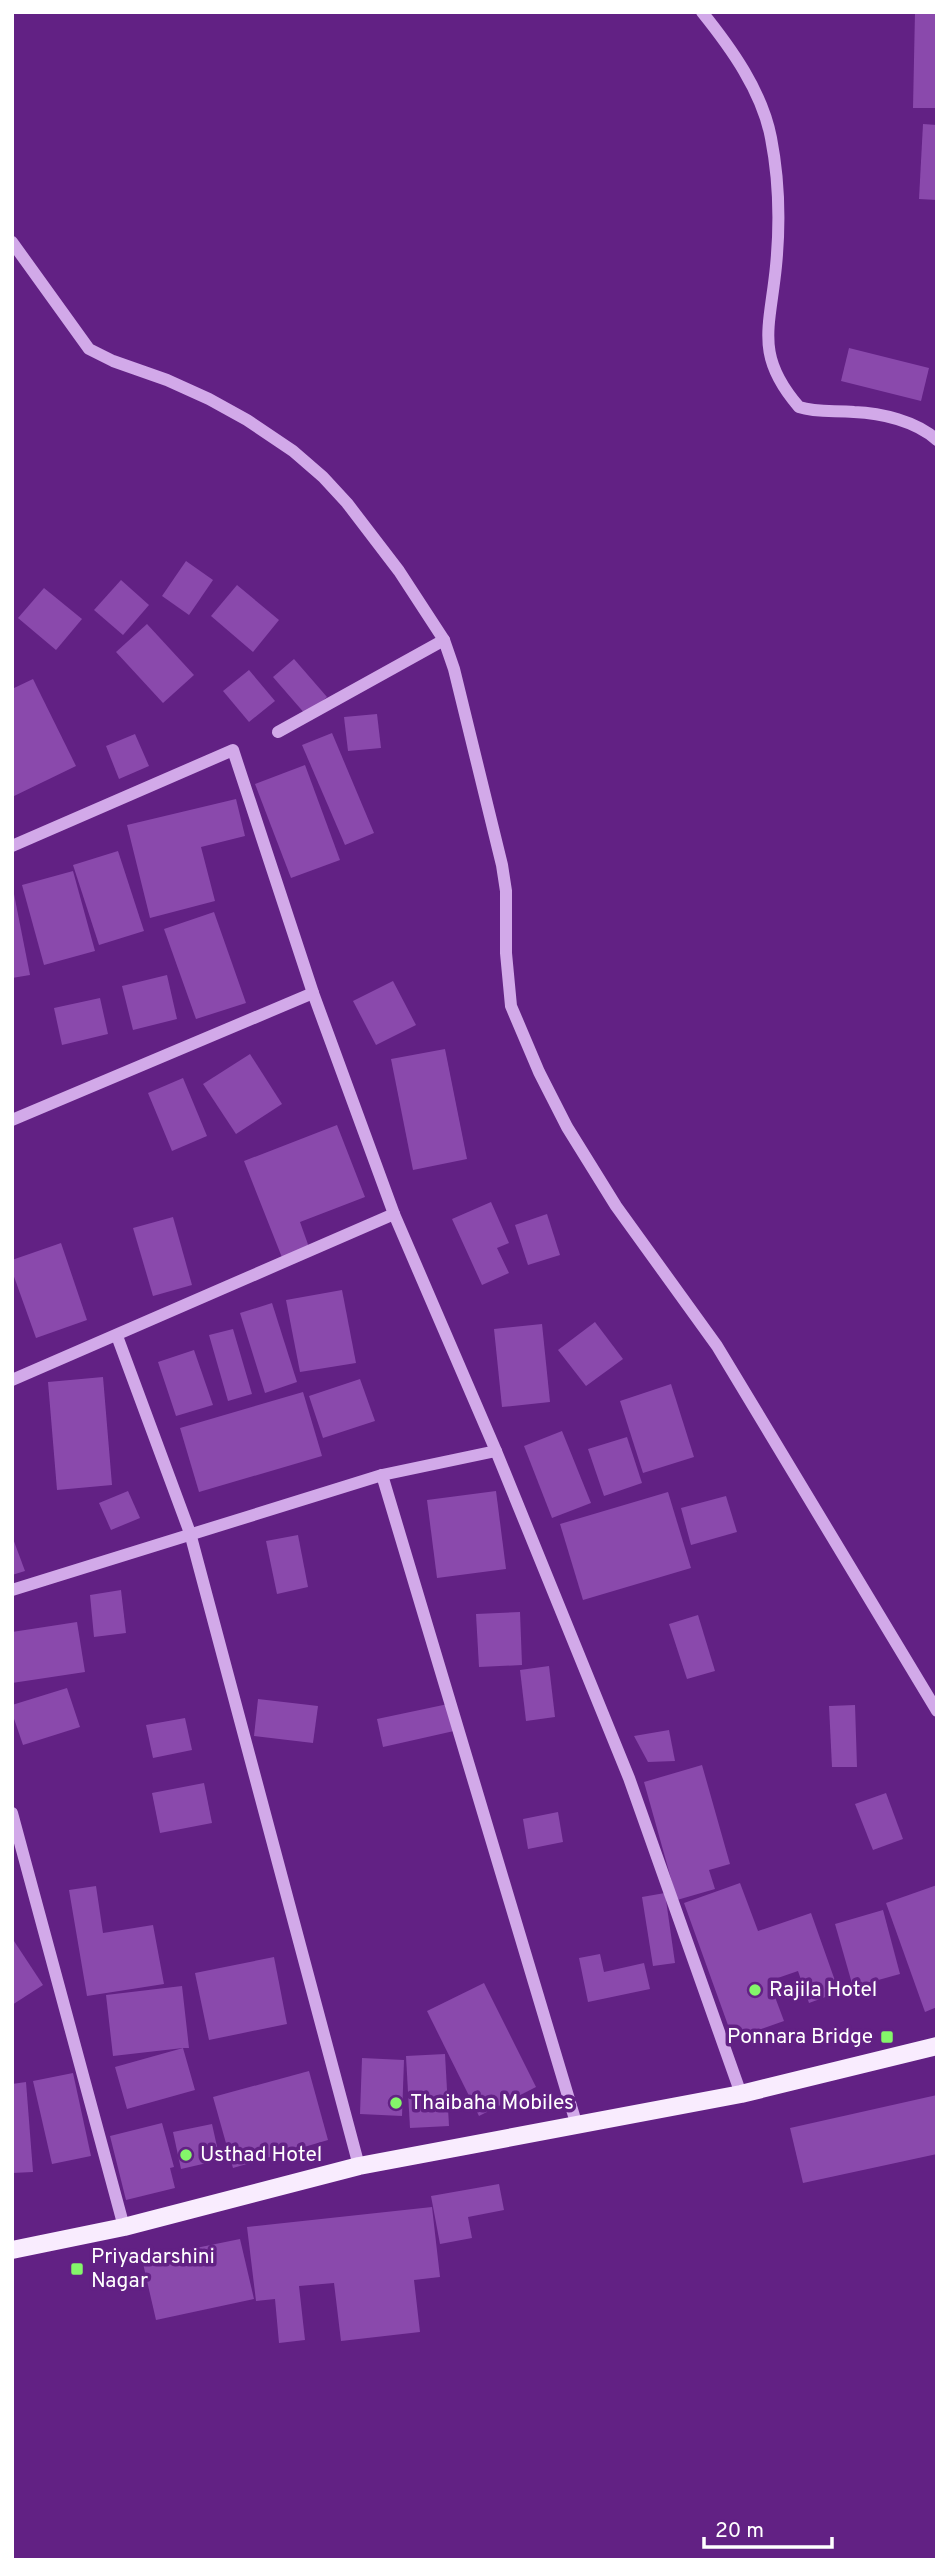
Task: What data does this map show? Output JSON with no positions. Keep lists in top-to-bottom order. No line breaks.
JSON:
{"places":{"other":["Rajila Hotel","Thaibaha Mobiles","Usthad Hotel"],"transit":["Ponnara Bridge","Priyadarshini Nagar"]},"scale_bar":"20 m"}
